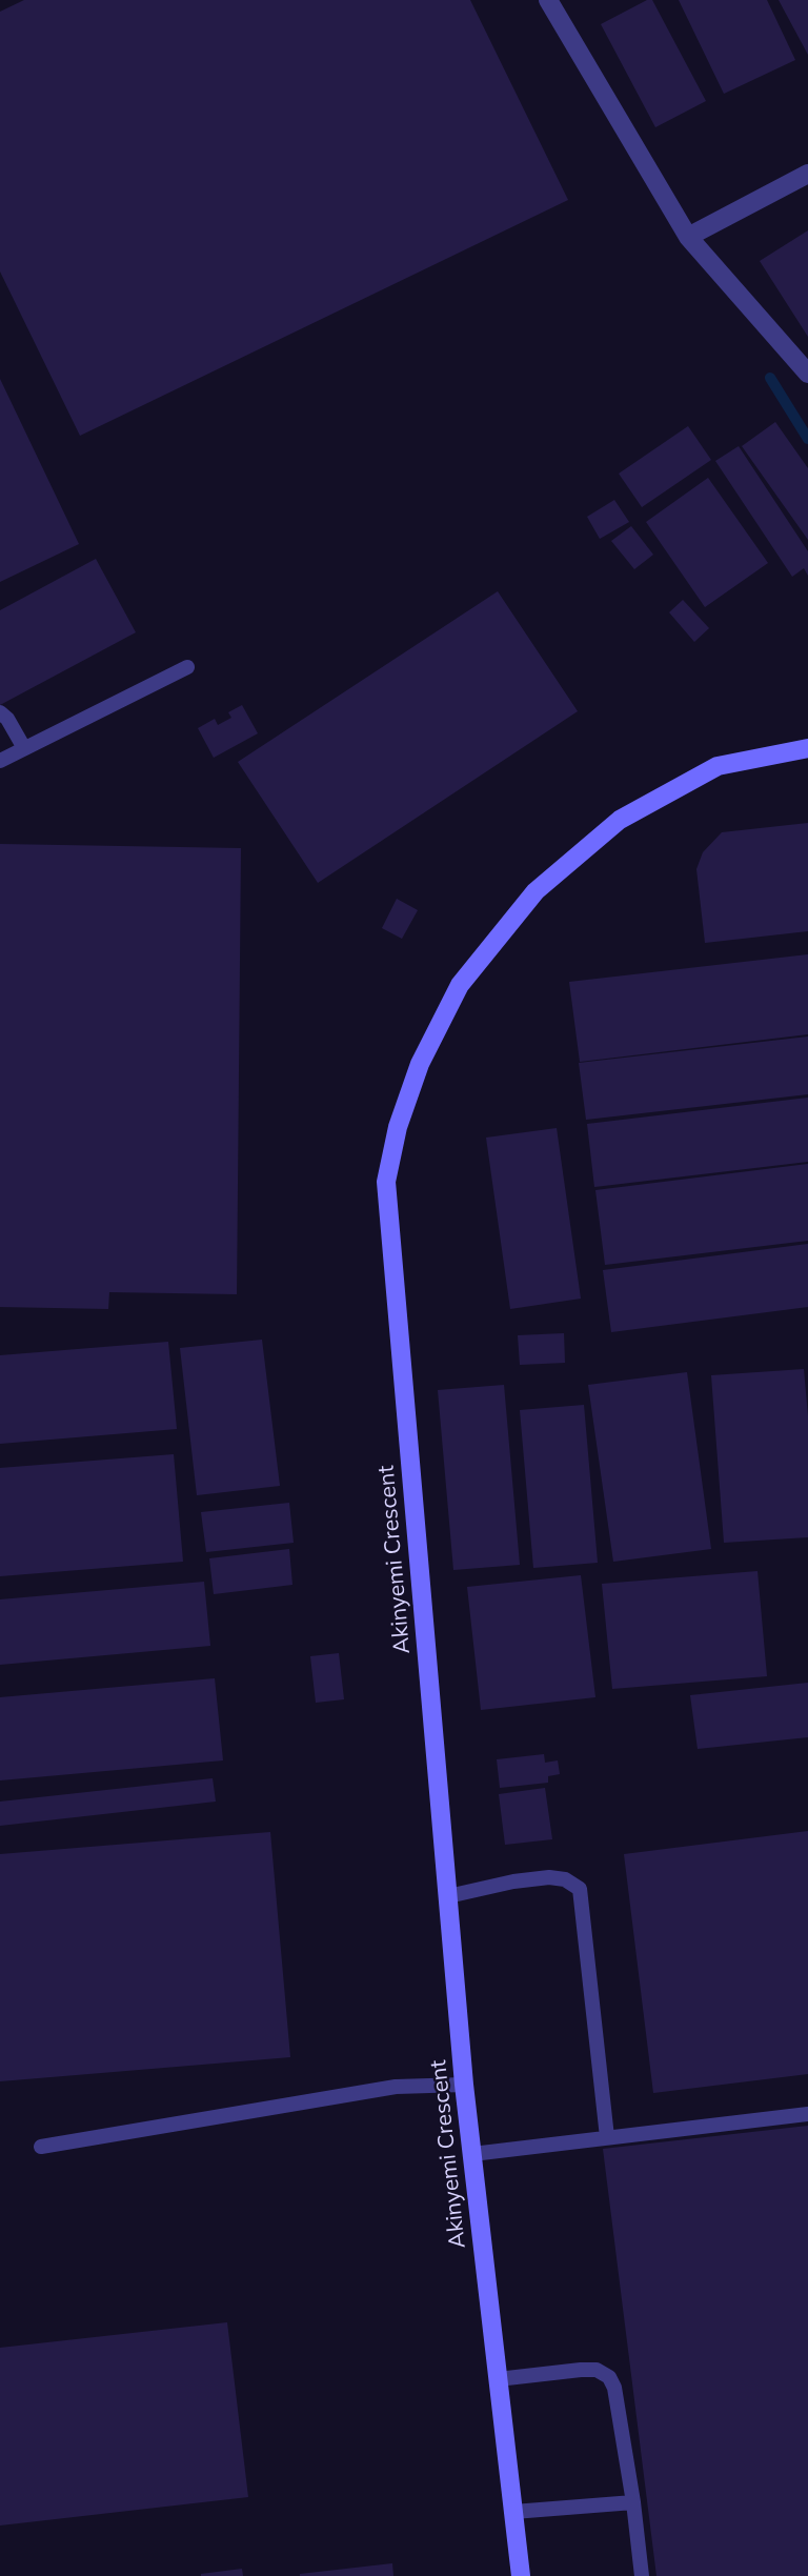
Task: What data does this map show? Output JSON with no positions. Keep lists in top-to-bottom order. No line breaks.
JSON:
{"streets":{"street":["Akinyemi Crescent"]}}
